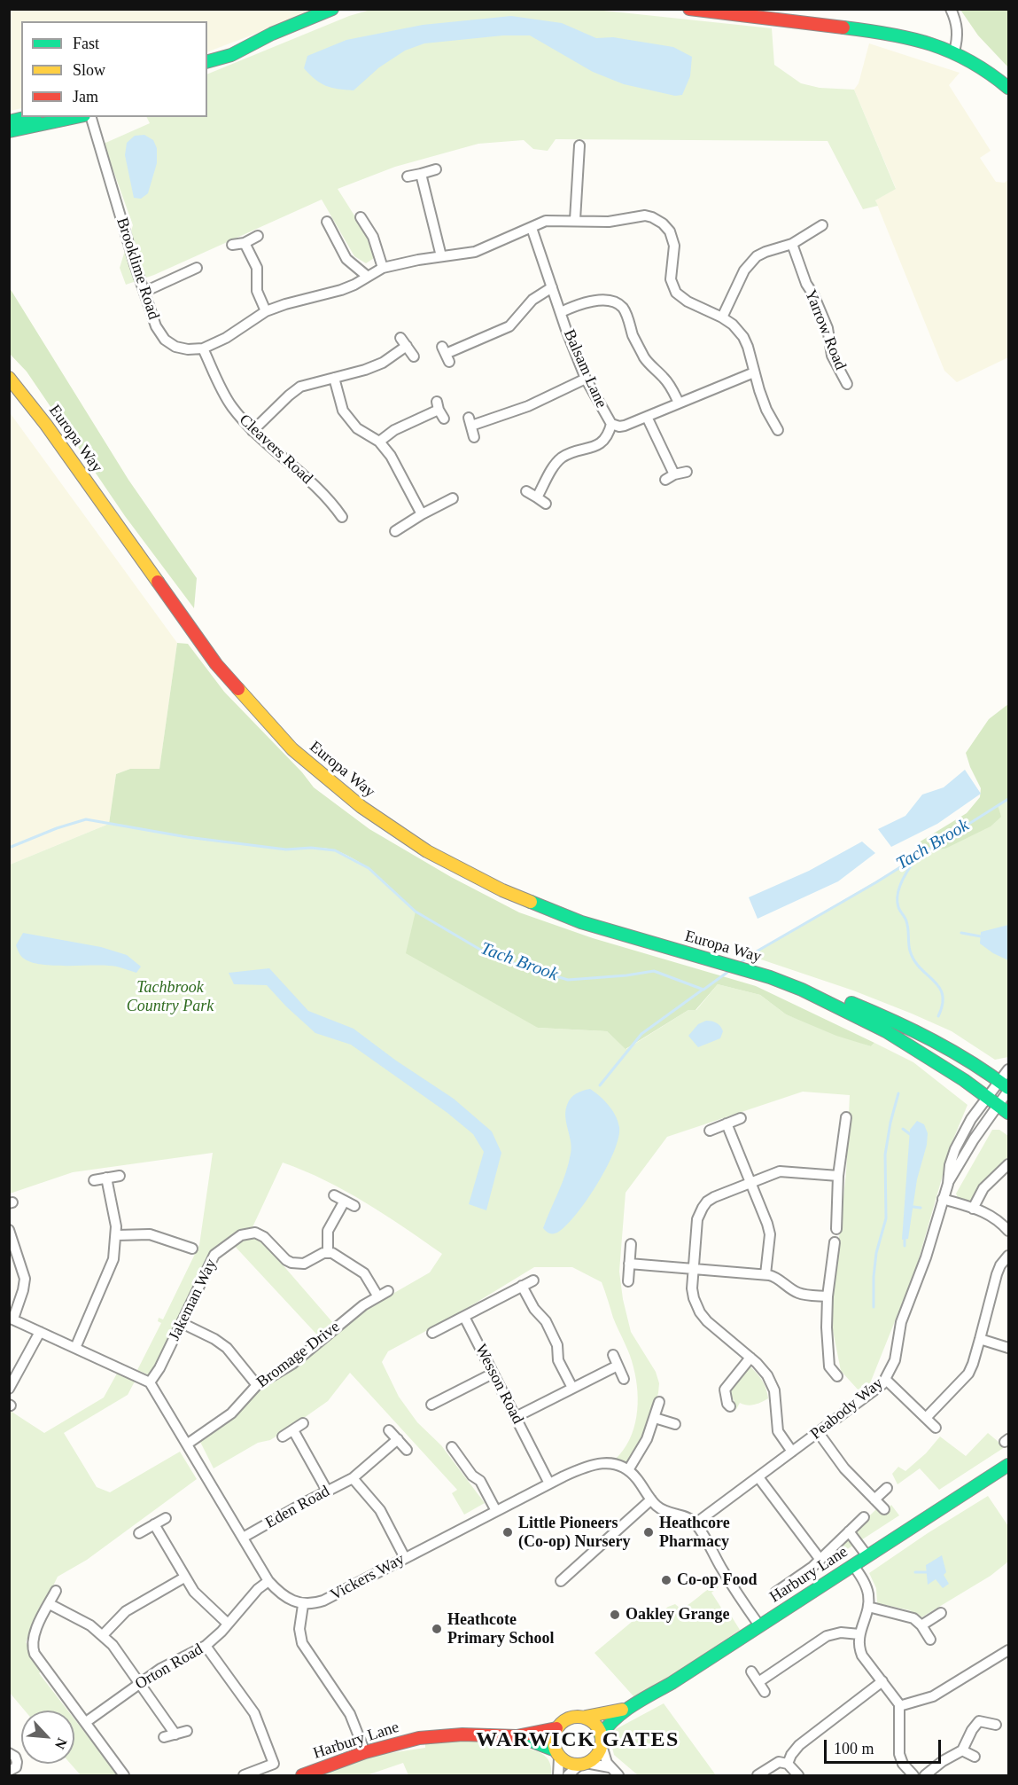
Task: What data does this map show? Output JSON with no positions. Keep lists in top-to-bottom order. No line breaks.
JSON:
{"streets":{"main road":["Europa Way","Harbury Lane"],"street":["Brooklime Road","Yarrow Road","Balsam Lane","Cleavers Road","Jakeman Way","Bromage Drive","Wesson Road","Peabody Way","Eden Road","Vickers Way","Orton Road"]},"crossings":[["Brooklime Road","Balsam Lane"],["Brooklime Road","Cleavers Road"],["Europa Way","Peabody Way"],["Wesson Road","Vickers Way"]],"districts":["WARWICK GATES"],"water":["Tach Brook"],"parks":["Tachbrook Country Park"],"places":["Little Pioneers (Co-op) Nursery","Heathcore Pharmacy","Co-op Food","Oakley Grange","Heathcote Primary School"],"legend":["Fast","Slow","Jam"],"scale_bar":"100 m","north":"bottom right"}
